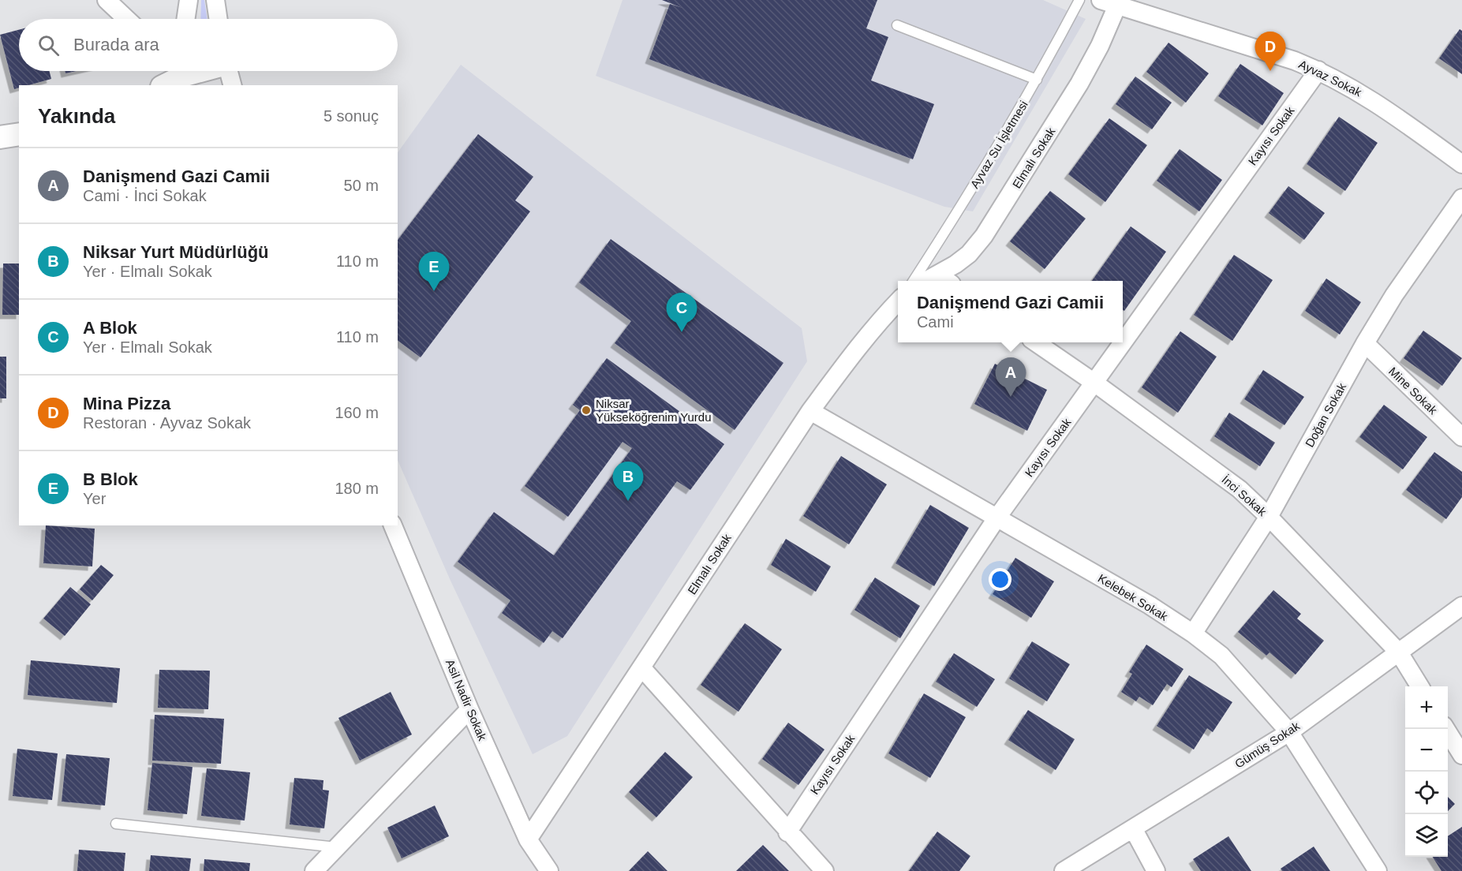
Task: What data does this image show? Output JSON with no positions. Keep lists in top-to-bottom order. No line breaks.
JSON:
{"streets":{"street":["Ayvaz Sokak","Kayısı Sokak","Elmalı Sokak","Mine Sokak","Doğan Sokak","İnci Sokak","Kelebek Sokak","Asil Nadir Sokak","Gümüş Sokak"],"lane":["Ayvaz Su İşletmesi"]},"crossings":[["Ayvaz Sokak","Kayısı Sokak"],["Ayvaz Sokak","Elmalı Sokak"],["Kayısı Sokak","İnci Sokak"],["Kayısı Sokak","Kelebek Sokak"],["Elmalı Sokak","Kelebek Sokak"],["Elmalı Sokak","Asil Nadir Sokak"],["Mine Sokak","Doğan Sokak"],["Doğan Sokak","İnci Sokak"],["Doğan Sokak","Kelebek Sokak"],["İnci Sokak","Gümüş Sokak"],["Kelebek Sokak","Gümüş Sokak"]],"places":["Niksar Yükseköğrenim Yurdu"],"page":{"search":"Burada ara","pins":["D","E","C","A","B"],"heading":["Yakında","5 sonuç"],"list":[{"mark":"A","name":"Danişmend Gazi Camii","note":"Cami · İnci Sokak","value":"50 m"},{"mark":"B","name":"Niksar Yurt Müdürlüğü","note":"Yer · Elmalı Sokak","value":"110 m"},{"mark":"C","name":"A Blok","note":"Yer · Elmalı Sokak","value":"110 m"},{"mark":"D","name":"Mina Pizza","note":"Restoran · Ayvaz Sokak","value":"160 m"},{"mark":"E","name":"B Blok","note":"Yer","value":"180 m"}],"popup":["Danişmend Gazi Camii","Cami"],"map_buttons":["+","−"]}}
